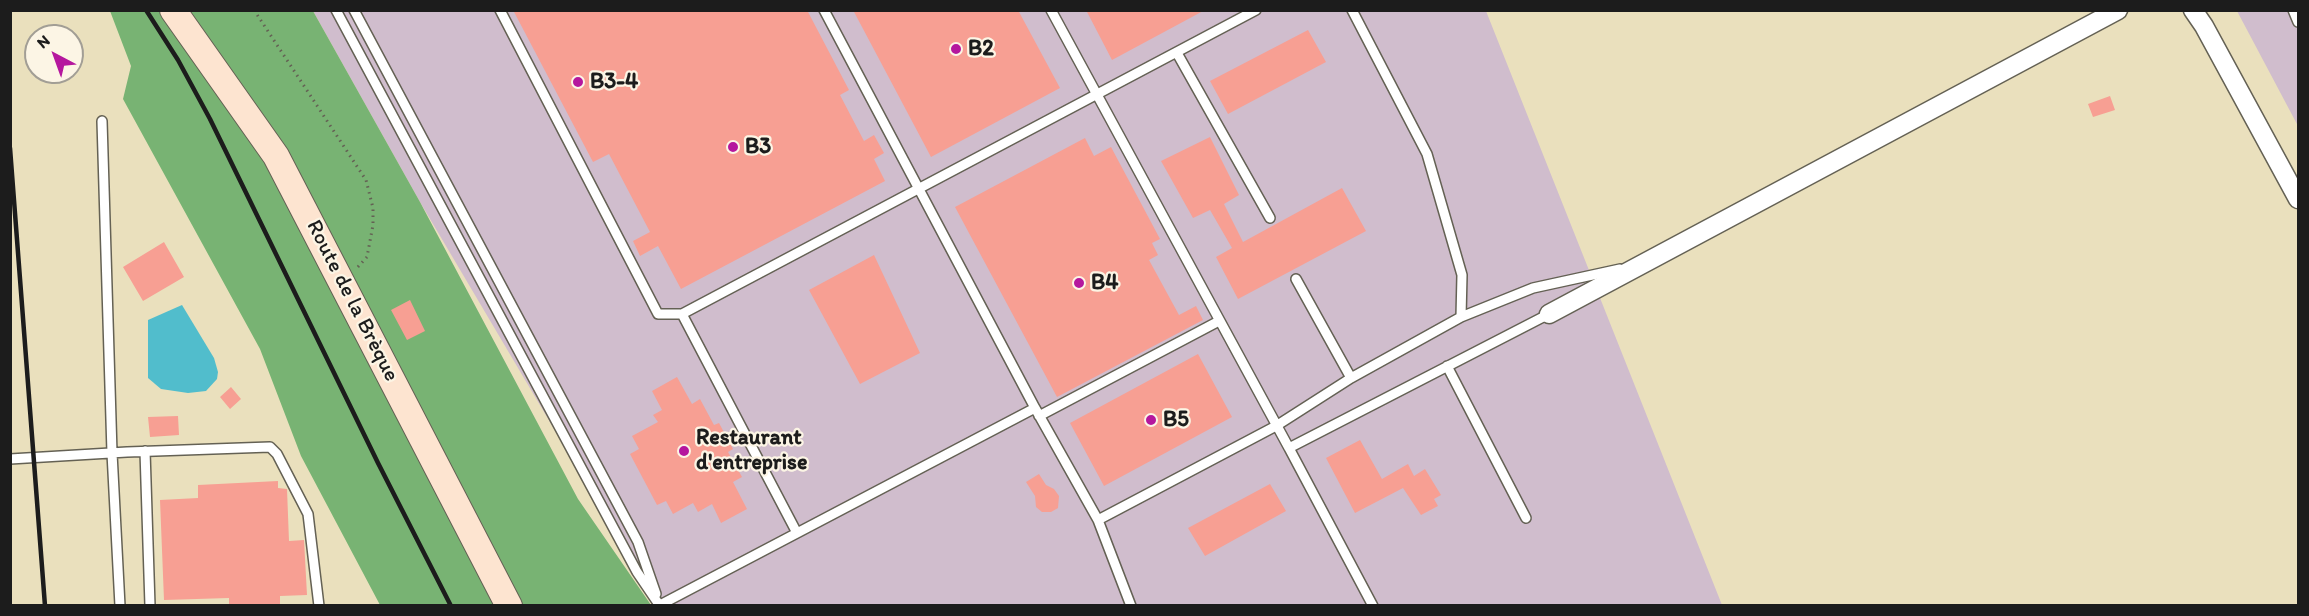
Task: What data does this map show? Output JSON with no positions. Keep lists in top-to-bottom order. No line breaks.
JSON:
{"streets":{"main road":["Route de la Brèque"]},"places":["B2","B3-4","B3","B4","B5","Restaurant d'entreprise"],"north":"top left"}
